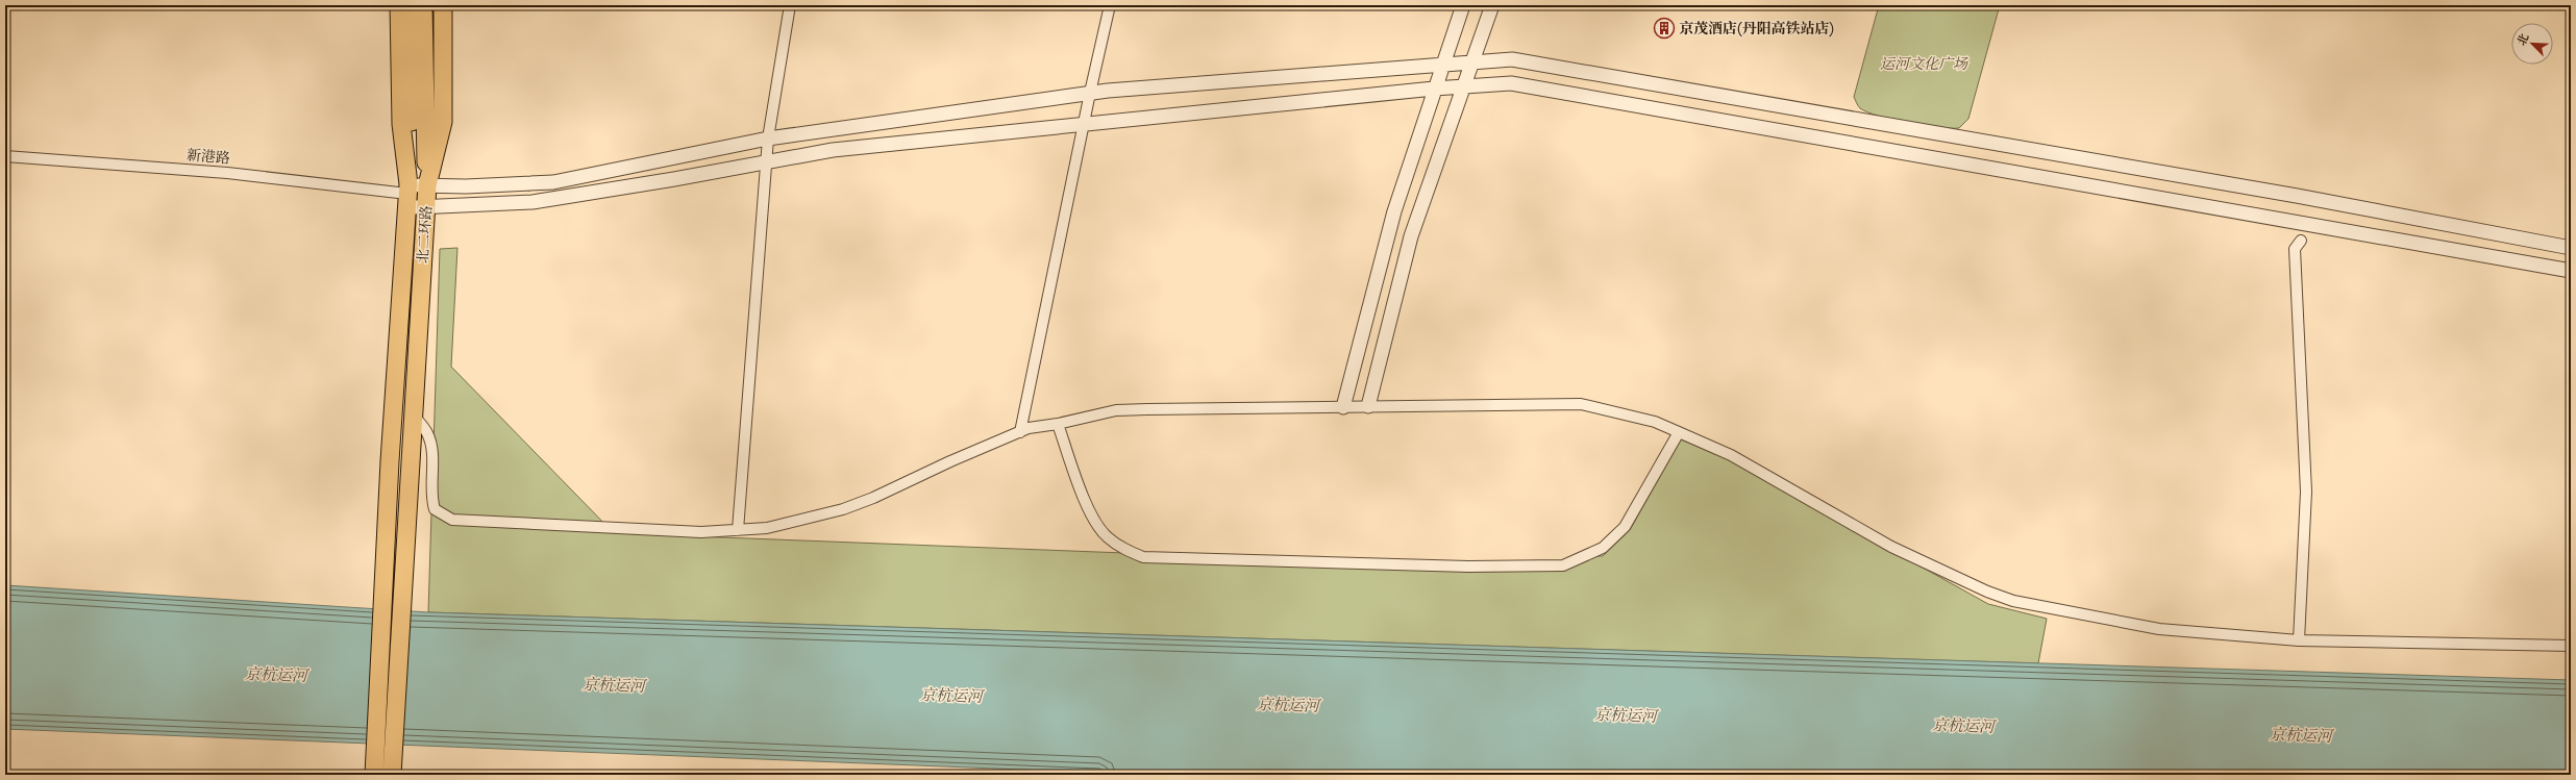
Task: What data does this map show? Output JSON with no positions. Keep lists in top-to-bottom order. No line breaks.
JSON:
{"streets":{"main road":["北二环路"],"street":["新港路"]},"crossings":[["新港路","北二环路"]],"water":["京杭运河"],"parks":["运河文化广场"],"places":{"building":["京茂酒店(丹阳高铁站店)"]},"north":"top left"}
